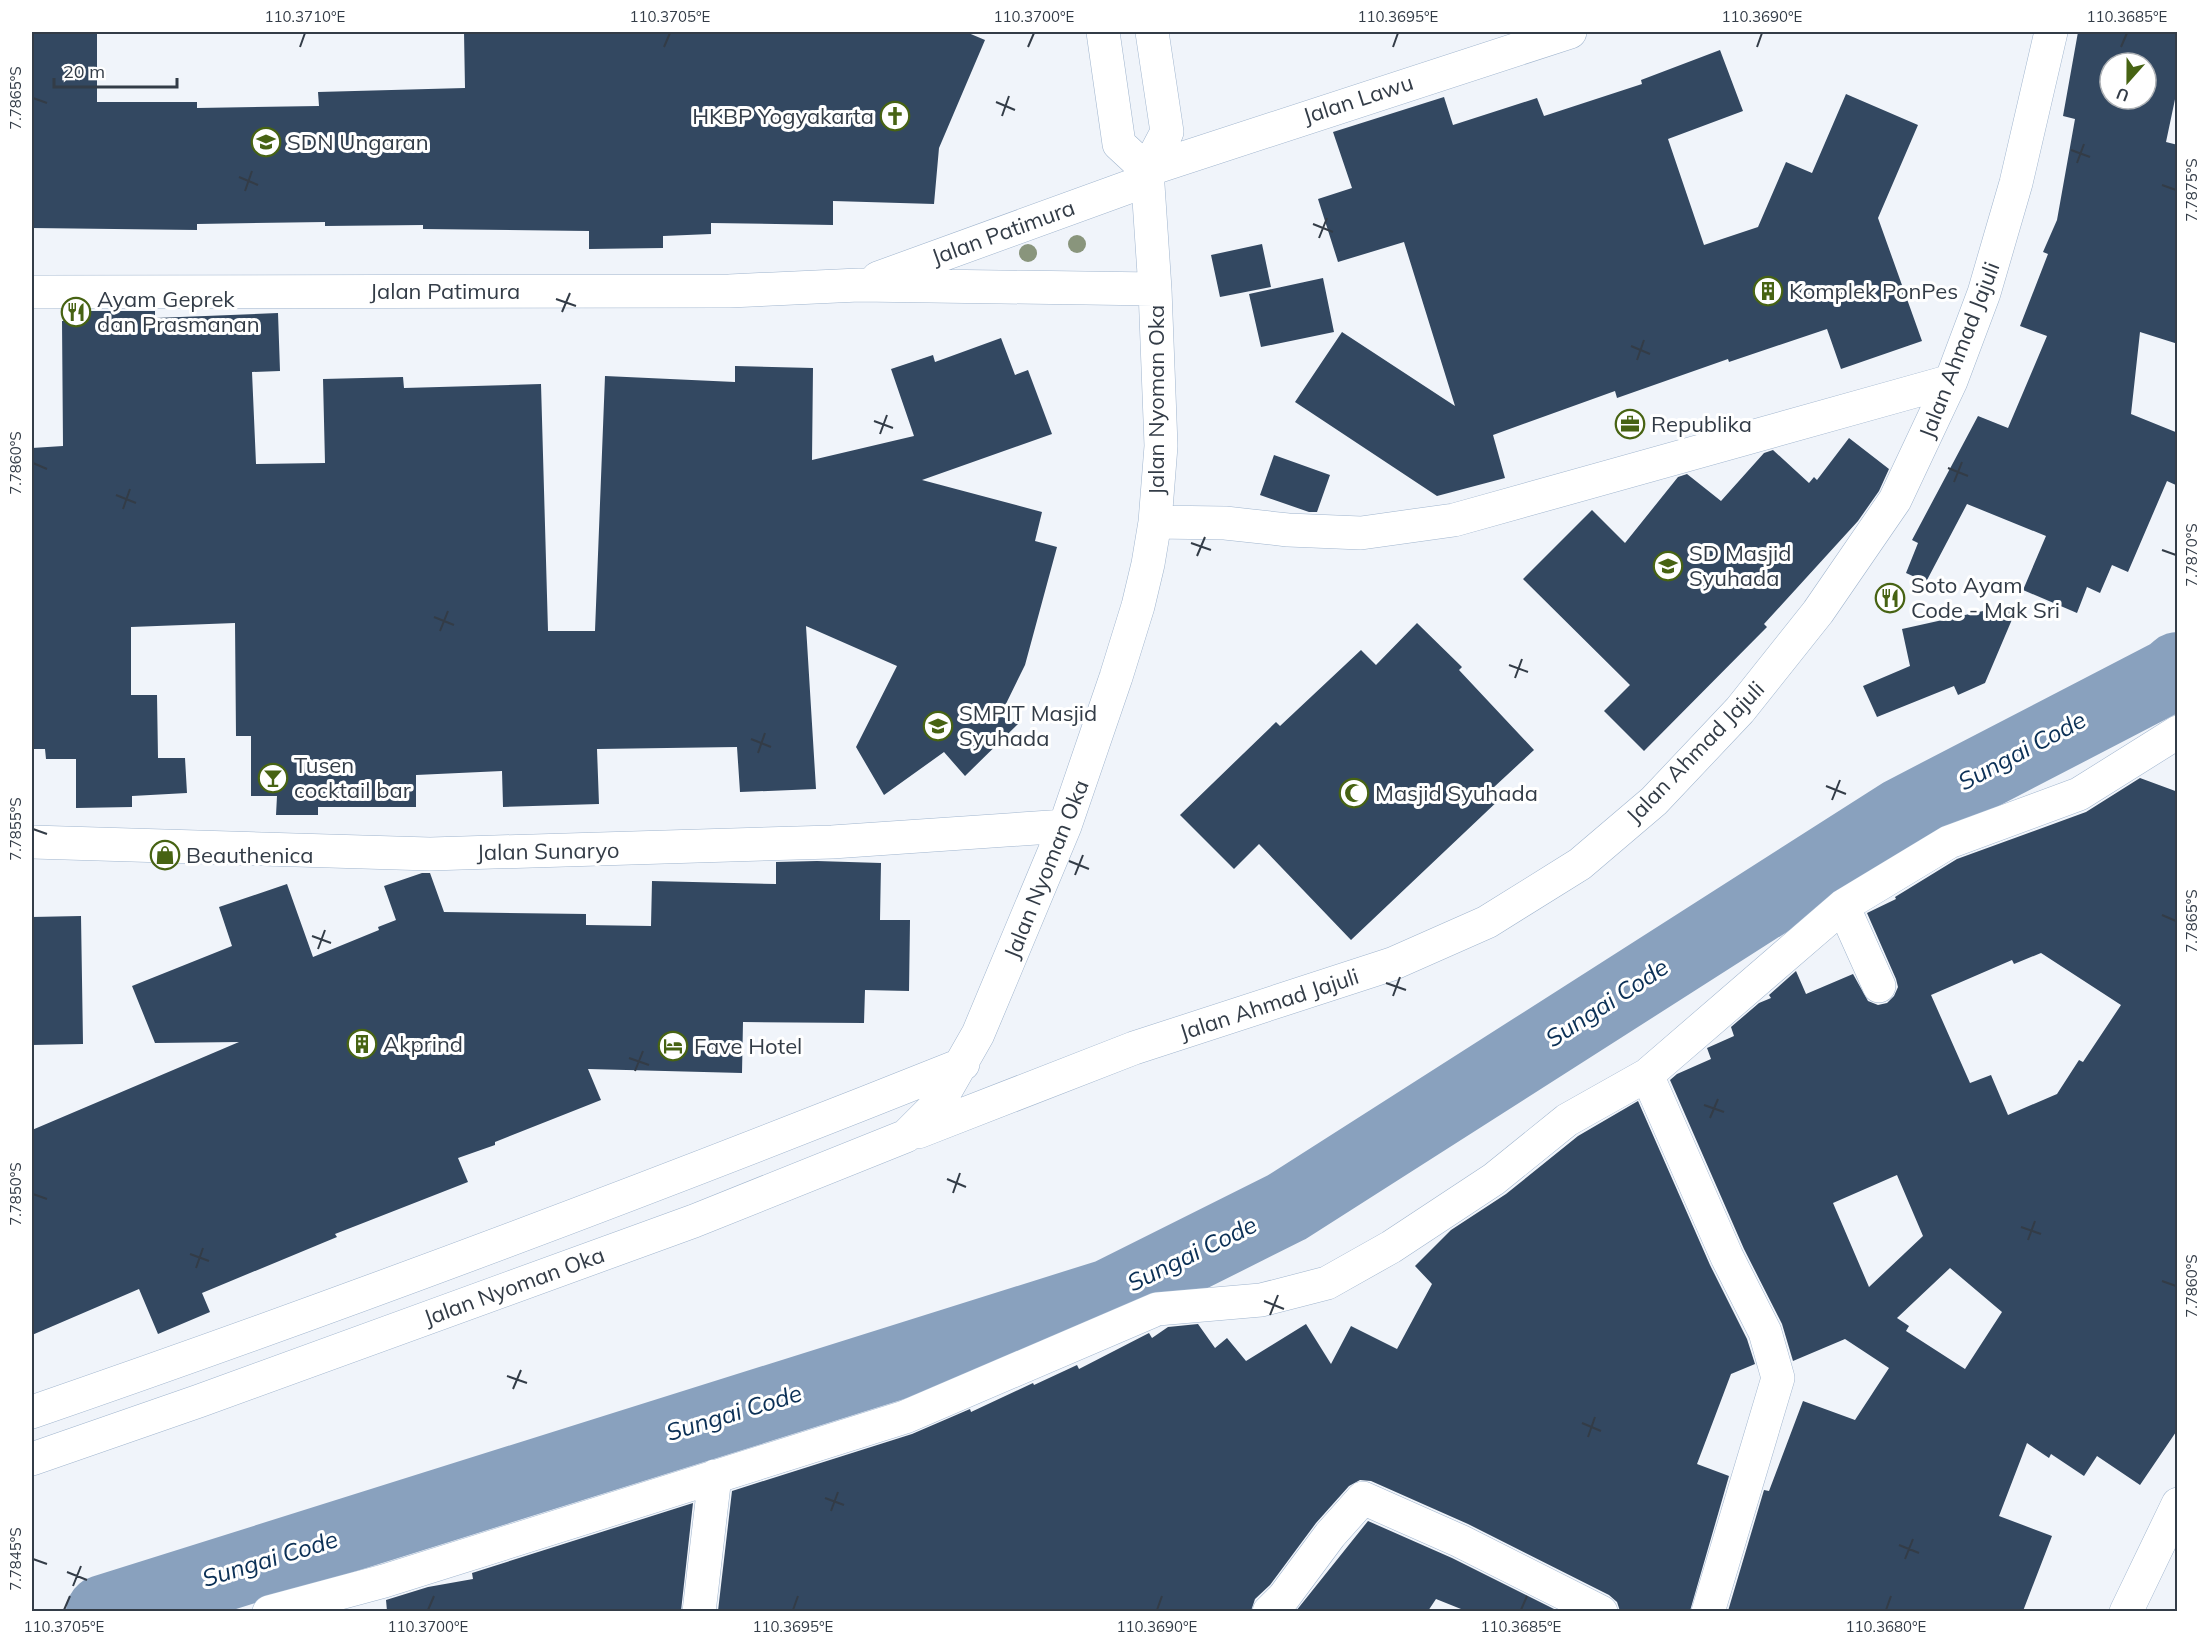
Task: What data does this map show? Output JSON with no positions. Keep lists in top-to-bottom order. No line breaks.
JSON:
{"streets":{"street":["Jalan Lawu","Jalan Patimura","Jalan Ahmad Jajuli","Jalan Nyoman Oka","Jalan Sunaryo"]},"crossings":[["Jalan Lawu","Jalan Patimura"],["Jalan Lawu","Jalan Nyoman Oka"],["Jalan Patimura","Jalan Nyoman Oka"],["Jalan Ahmad Jajuli","Jalan Nyoman Oka"],["Jalan Nyoman Oka","Jalan Sunaryo"]],"water":["Sungai Code"],"places":{"church":["HKBP Yogyakarta"],"school or university":["SDN Ungaran","SD Masjid Syuhada","SMPIT Masjid Syuhada"],"building":["Komplek PonPes","Akprind"],"restaurant":["Ayam Geprek dan Prasmanan","Soto Ayam Code - Mak Sri"],"office":["Republika"],"bar":["Tusen cocktail bar"],"mosque":["Masjid Syuhada"],"shop":["Beauthenica"],"hotel":["Fave Hotel"]},"scale_bar":"20 m","north":"bottom","coordinates":["110.3710°E","110.3705°E","110.3700°E","110.3695°E","110.3690°E","110.3685°E","7.7865°S","7.7875°S","7.7860°S","7.7870°S","7.7855°S","7.7850°S","7.7845°S","110.3680°E"]}
